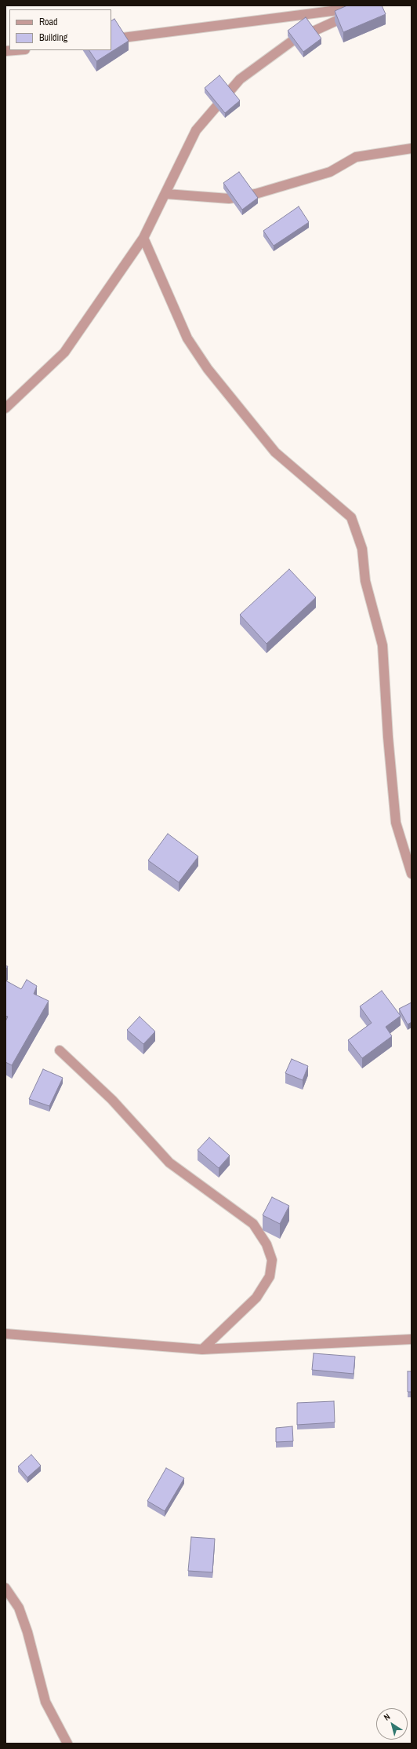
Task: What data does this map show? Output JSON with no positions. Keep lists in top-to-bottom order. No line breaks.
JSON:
{"legend":["Road","Building"],"north":"top left"}
